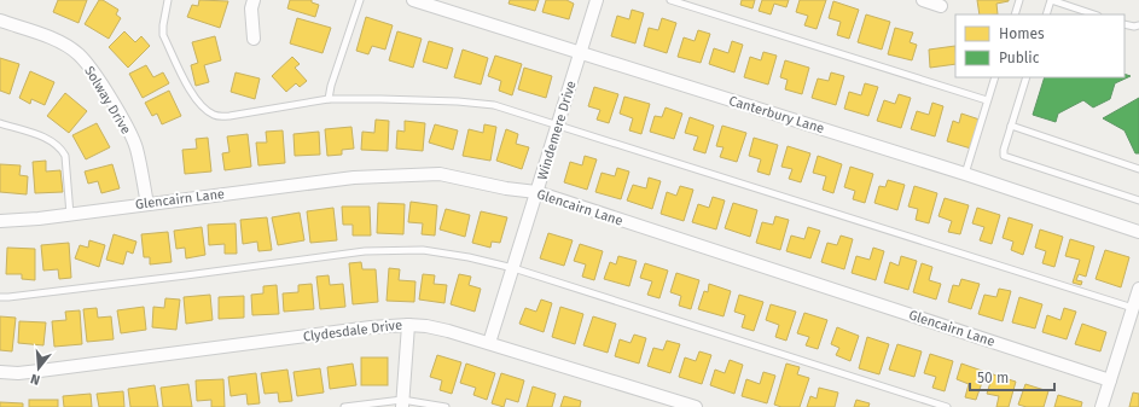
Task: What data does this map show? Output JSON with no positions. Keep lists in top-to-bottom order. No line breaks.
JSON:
{"streets":{"street":["Solway Drive","Canterbury Lane","Windemere Drive","Glencairn Lane","Clydesdale Drive"]},"crossings":[["Solway Drive","Glencairn Lane"],["Canterbury Lane","Windemere Drive"],["Windemere Drive","Glencairn Lane"],["Windemere Drive","Clydesdale Drive"]],"legend":["Homes","Public"],"scale_bar":"50 m","north":"bottom"}
